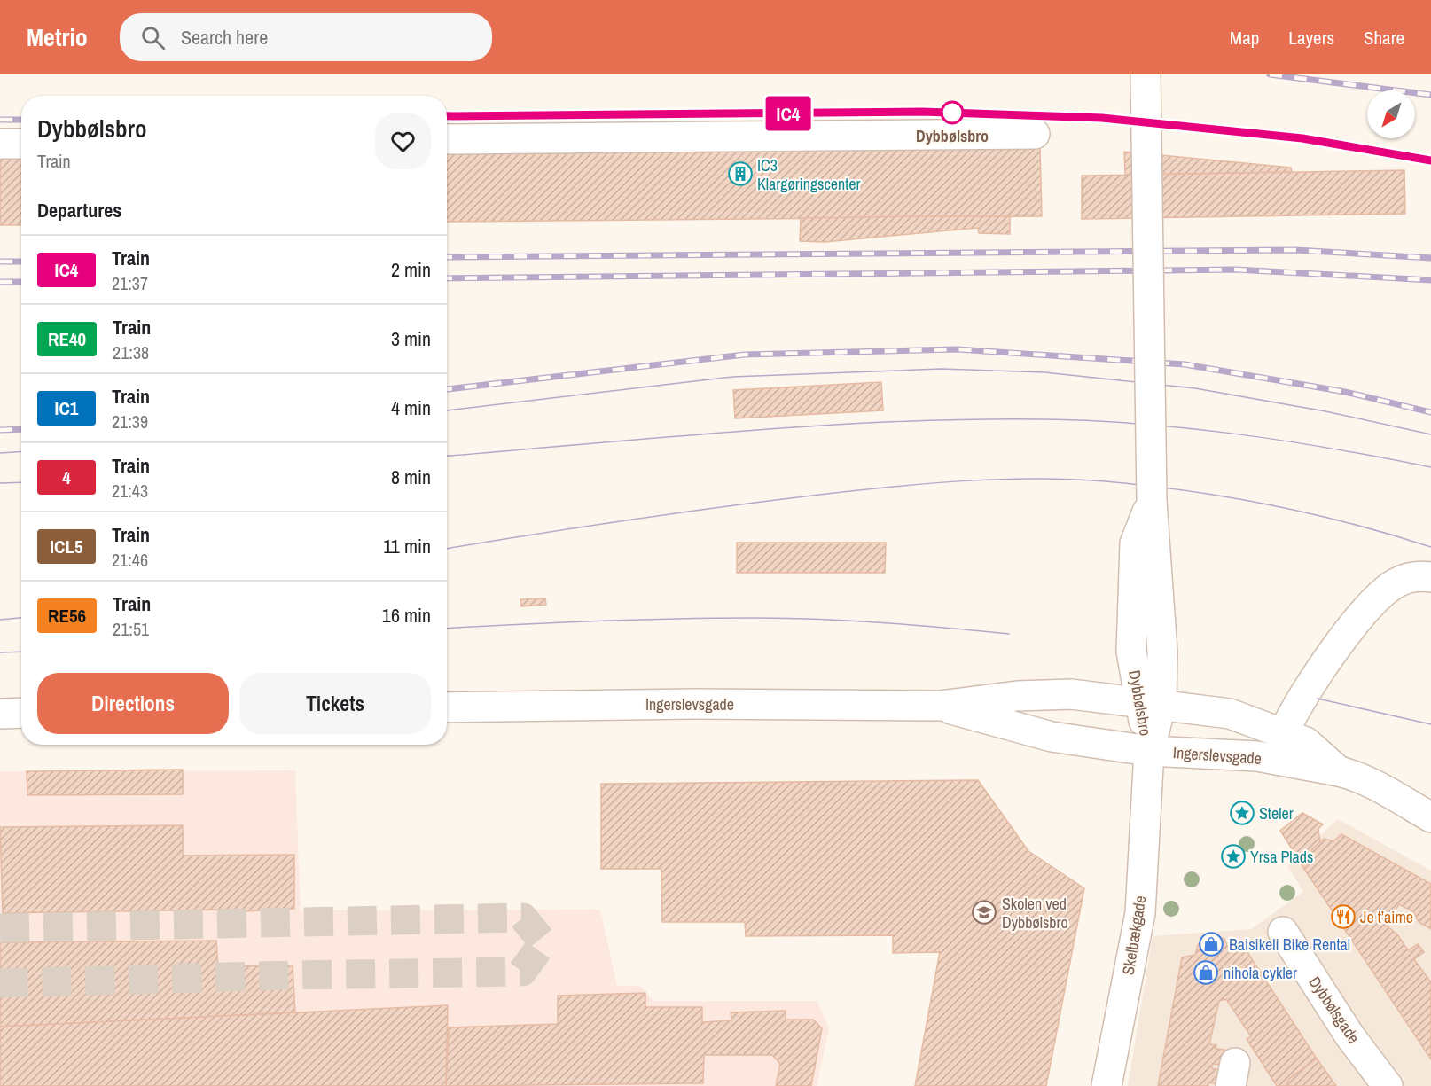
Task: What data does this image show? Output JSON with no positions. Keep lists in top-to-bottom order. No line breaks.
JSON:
{"streets":{"street":["Dybbølsbro","Ingerslevsgade","Skelbækgade","Dybbølsgade"]},"crossings":[["Dybbølsbro","Ingerslevsgade"],["Dybbølsbro","Skelbækgade"],["Ingerslevsgade","Skelbækgade"]],"places":{"other":["Dybbølsbro"],"building":["IC3 Klargøringscenter"],"place":["Steler","Yrsa Plads"],"school or university":["Skolen ved Dybbølsbro"],"restaurant":["Je t’aime"],"shop":["Baisikeli Bike Rental","nihola cykler"]},"north":"bottom left","page":{"header":"Metrio","search":"Search here","nav":["Map","Layers","Share"],"on_map":"IC4","heading":[["Dybbølsbro","Train"],"Departures"],"list":[{"mark":"IC4","name":"Train","note":"21:37","value":"2 min"},{"mark":"RE40","name":"Train","note":"21:38","value":"3 min"},{"mark":"IC1","name":"Train","note":"21:39","value":"4 min"},{"mark":"4","name":"Train","note":"21:43","value":"8 min"},{"mark":"ICL5","name":"Train","note":"21:46","value":"11 min"},{"mark":"RE56","name":"Train","note":"21:51","value":"16 min"}],"buttons":["Directions","Tickets"]}}
